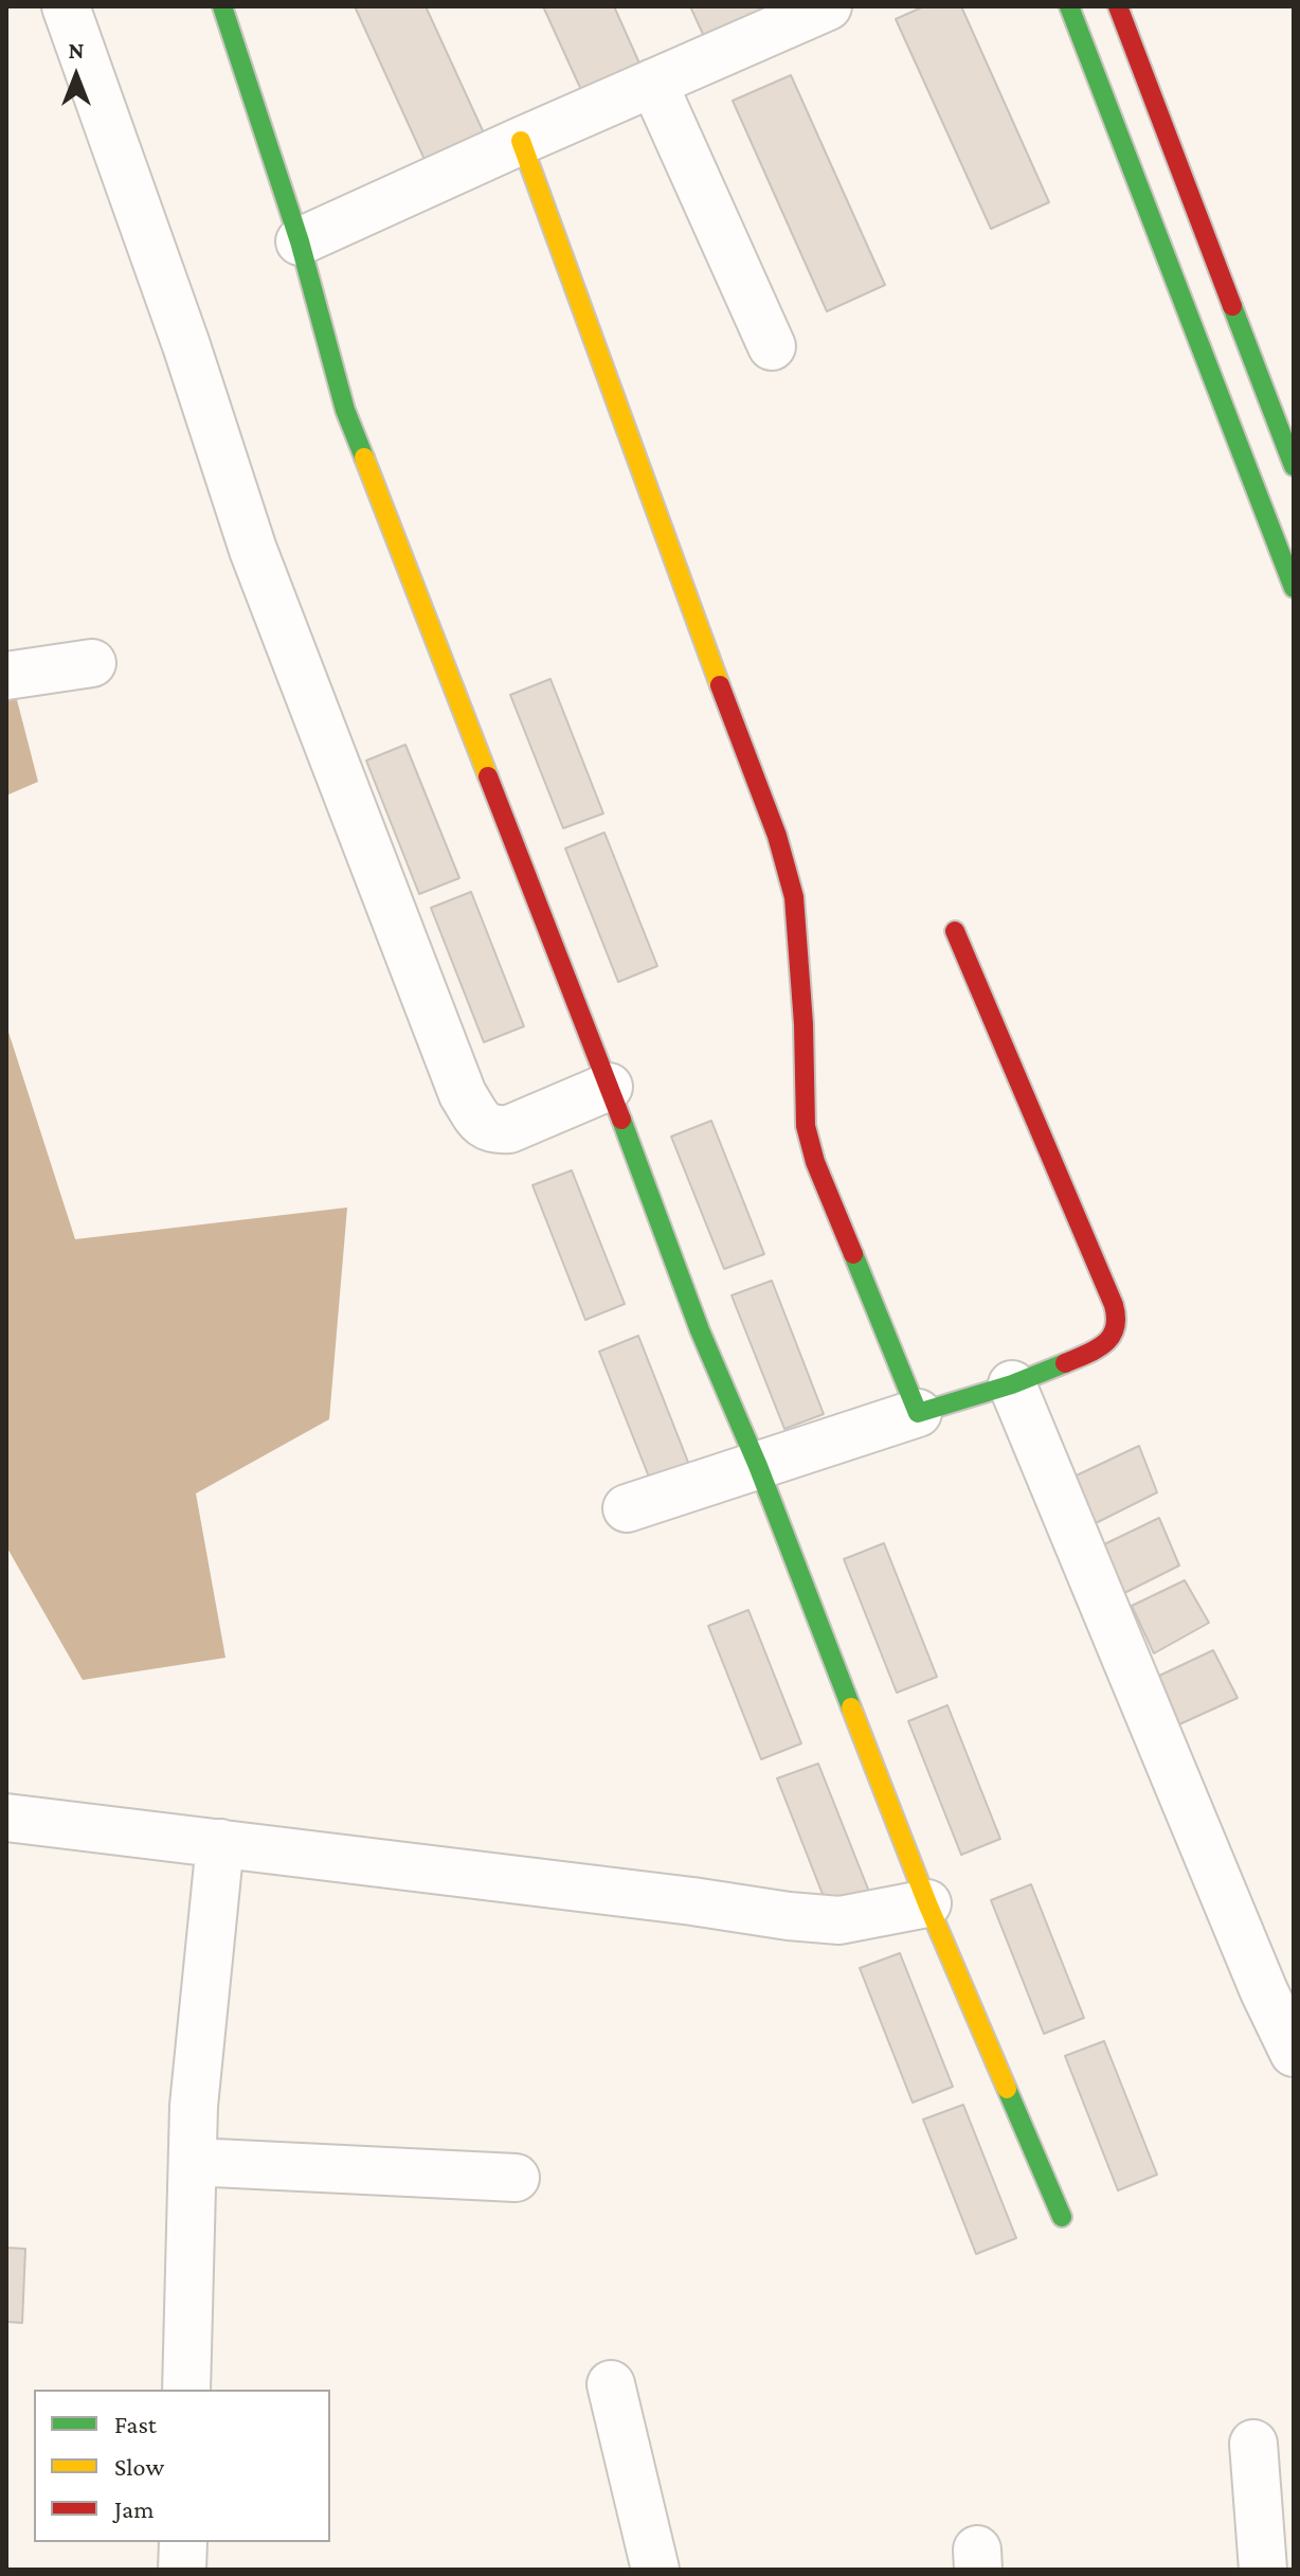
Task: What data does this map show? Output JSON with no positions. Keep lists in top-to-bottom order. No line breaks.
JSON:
{"legend":["Fast","Slow","Jam"],"north":"top"}
